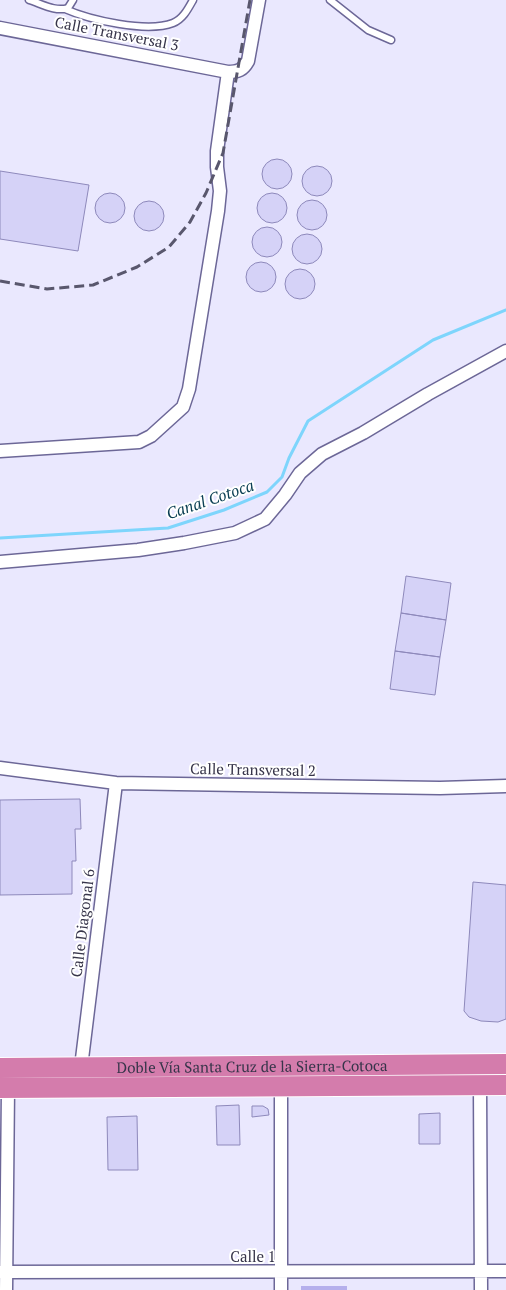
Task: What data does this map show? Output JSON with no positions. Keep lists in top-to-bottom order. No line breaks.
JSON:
{"streets":{"highway":["Doble Vía Santa Cruz de la Sierra-Cotoca"],"street":["Calle Transversal 3","Calle Transversal 2","Calle Diagonal 6","Calle 1"]},"crossings":[["Calle Transversal 2","Calle Diagonal 6"],["Calle Diagonal 6","Doble Vía Santa Cruz de la Sierra-Cotoca"]],"water":["Canal Cotoca"]}
